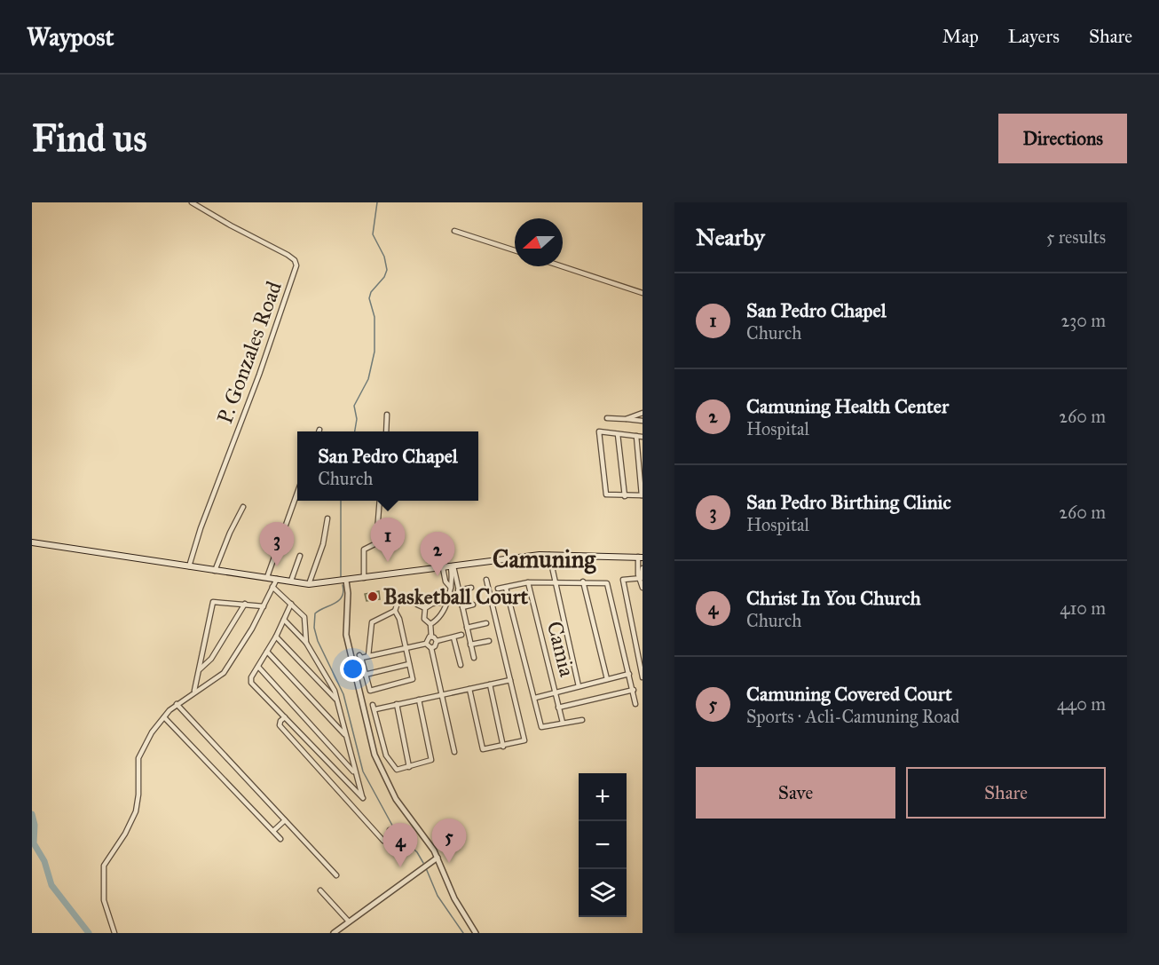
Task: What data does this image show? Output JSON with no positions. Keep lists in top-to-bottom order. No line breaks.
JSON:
{"streets":{"street":["P. Gonzales Road","Camia"]},"districts":["Camuning"],"places":["Basketball Court"],"north":"left","page":{"header":"Waypost","nav":["Map","Layers","Share"],"buttons":["Directions",["Save","Share"]],"title":"Find us","heading":["Nearby","5 results"],"list":[{"mark":"1","name":"San Pedro Chapel","note":"Church","value":"230 m"},{"mark":"2","name":"Camuning Health Center","note":"Hospital","value":"260 m"},{"mark":"3","name":"San Pedro Birthing Clinic","note":"Hospital","value":"260 m"},{"mark":"4","name":"Christ In You Church","note":"Church","value":"410 m"},{"mark":"5","name":"Camuning Covered Court","note":"Sports · Acli-Camuning Road","value":"440 m"}],"popup":["San Pedro Chapel","Church"],"pins":["1","3","2","5","4"],"map_buttons":["+","−"]}}
